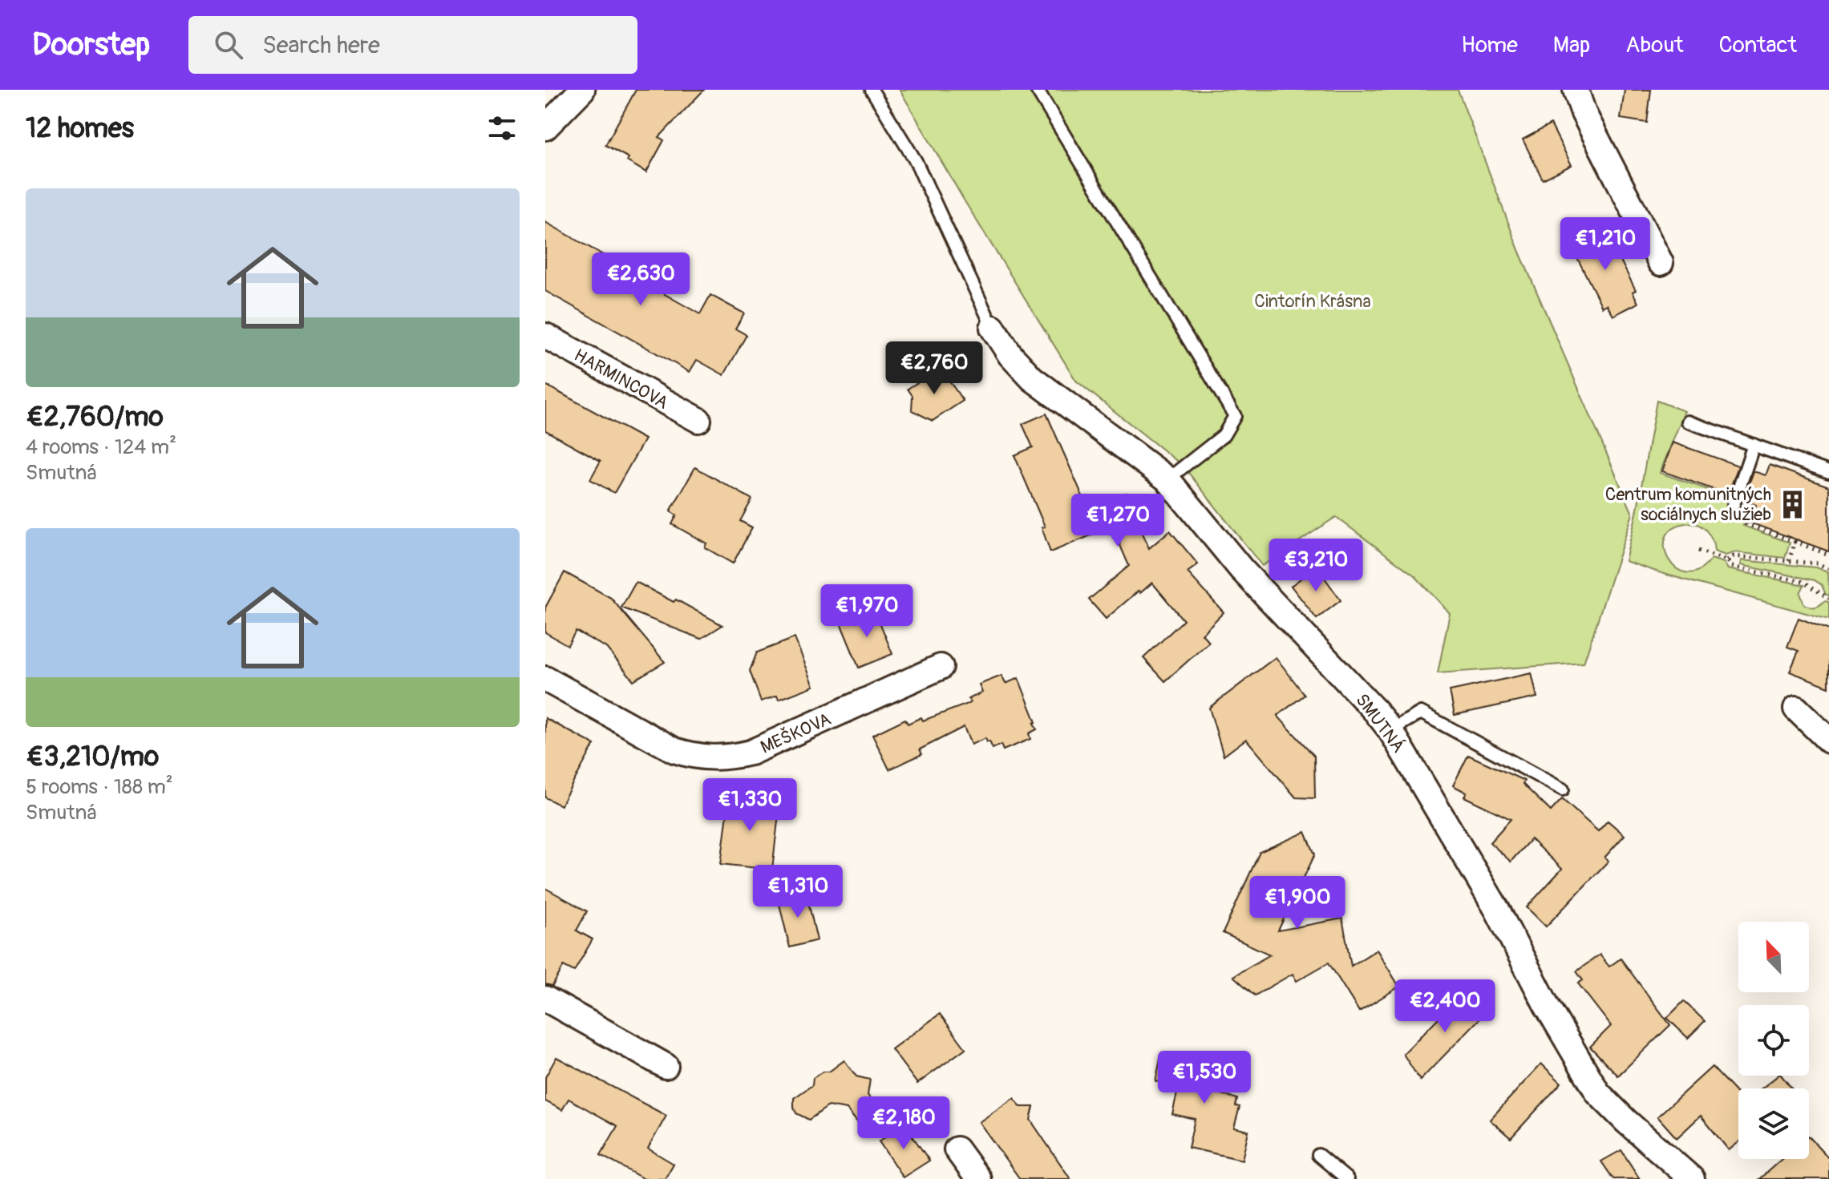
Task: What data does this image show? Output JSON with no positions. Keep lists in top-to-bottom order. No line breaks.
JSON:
{"streets":{"street":["HARMINCOVA","SMUTNÁ","MEŠKOVA"]},"parks":["Cintorín Krásna"],"places":{"building":["Centrum komunitných sociálnych služieb"]},"north":"top left","page":{"header":"Doorstep","search":"Search here","nav":["Home","Map","About","Contact"],"heading":"12 homes","list":[{"name":"€2,760/mo","note":"4 rooms · 124 m² · Smutná"},{"name":"€3,210/mo","note":"5 rooms · 188 m² · Smutná"}],"price":["€1,210","€2,630","€2,760","€1,270","€3,210","€1,970","€1,330","€1,310","€1,900","€2,400","€1,530","€2,180"]}}
